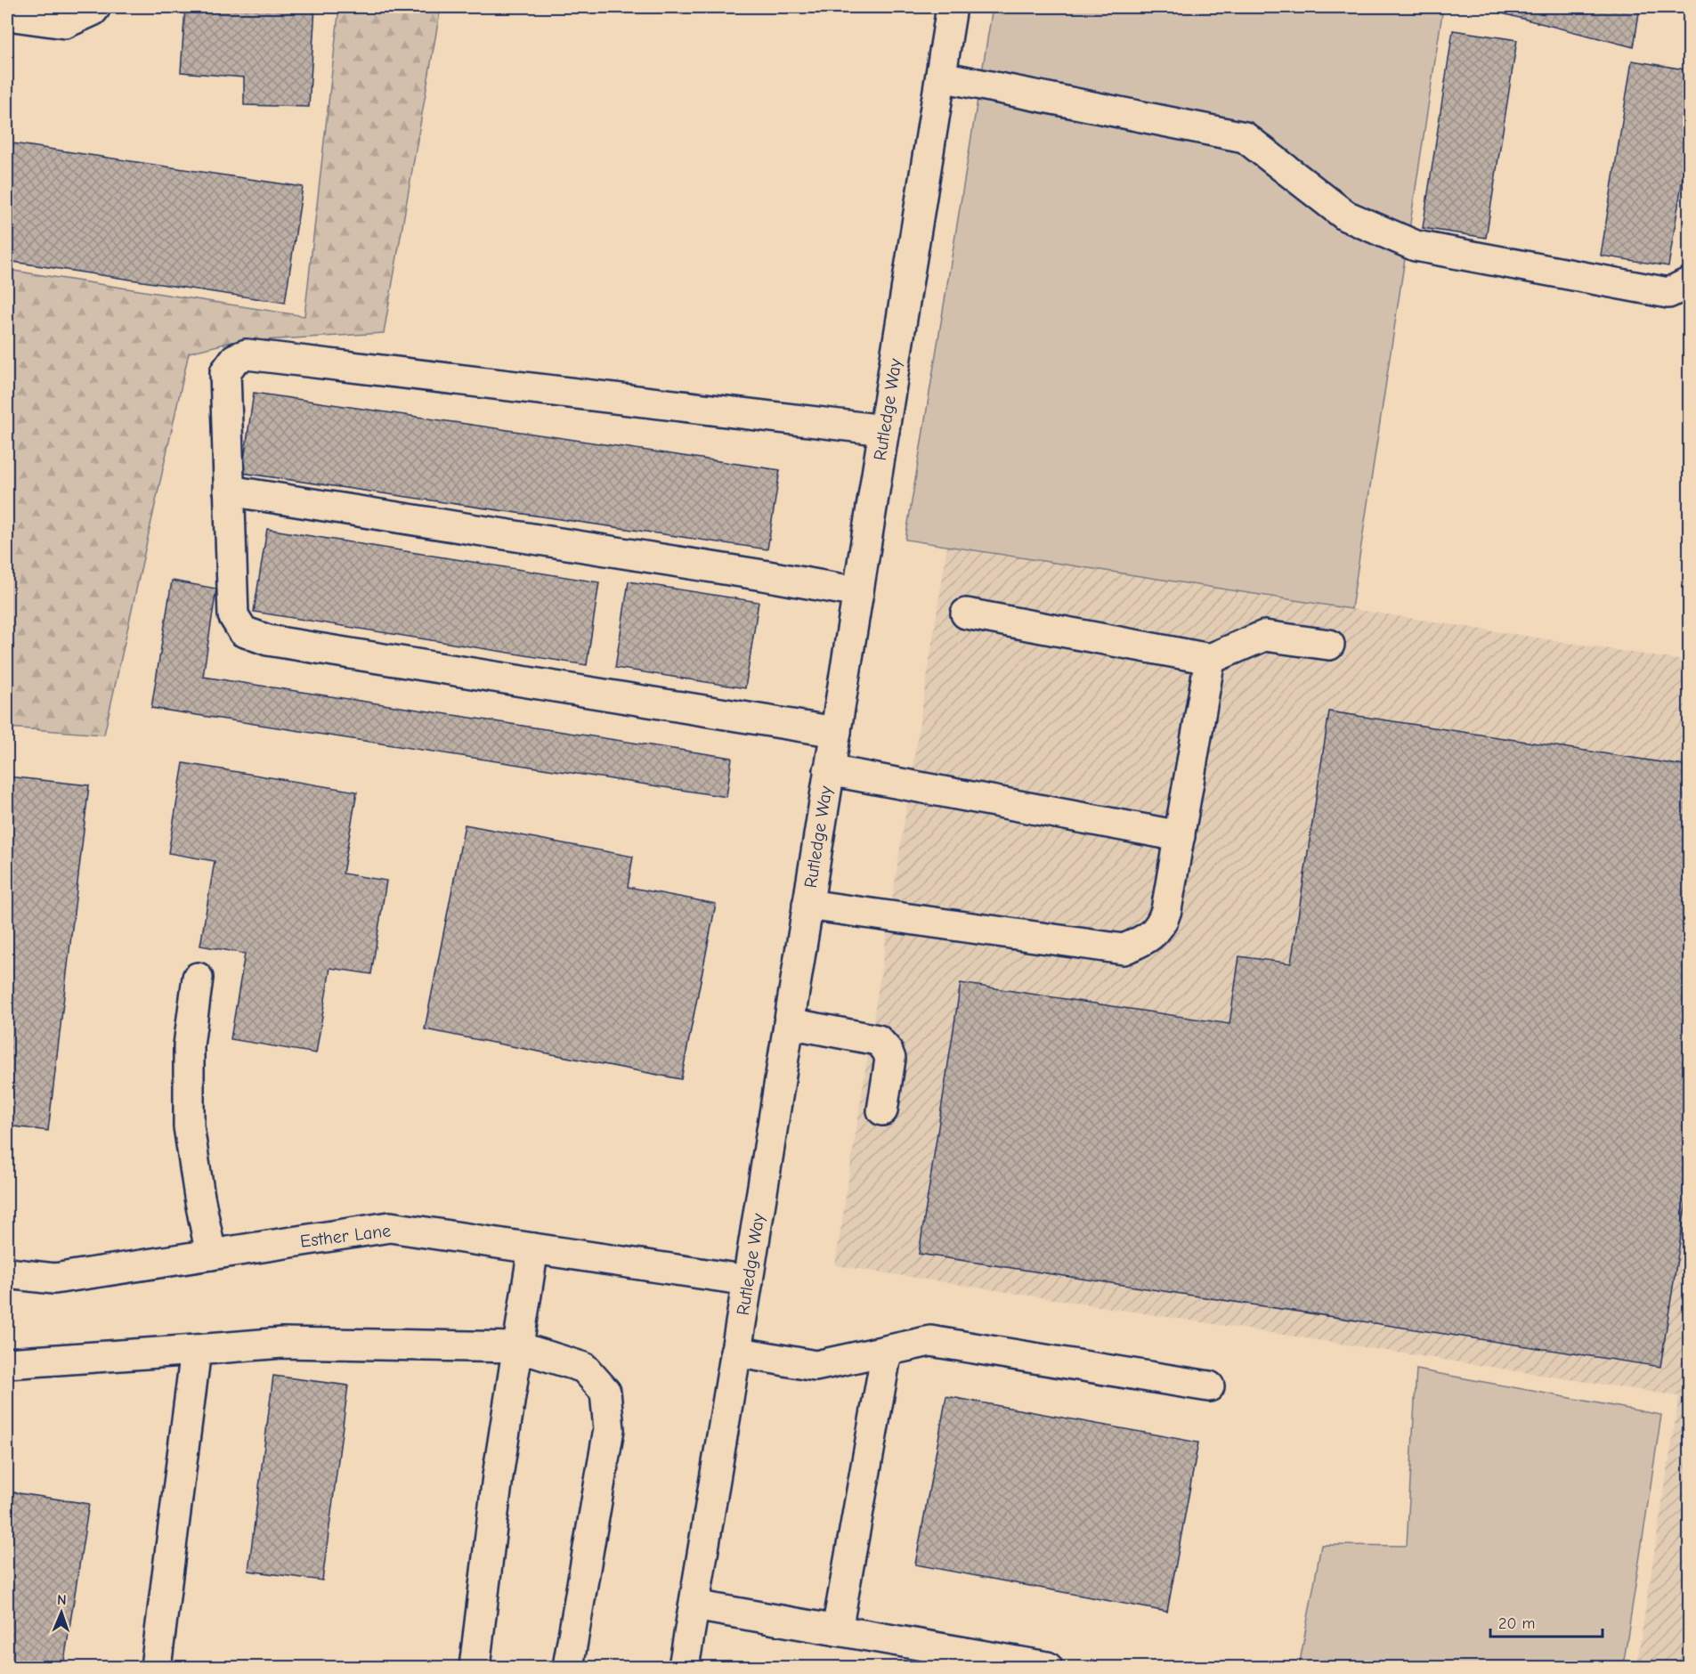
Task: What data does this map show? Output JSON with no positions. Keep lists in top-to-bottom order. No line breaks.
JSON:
{"streets":{"street":["Rutledge Way","Esther Lane"]},"crossings":[["Rutledge Way","Esther Lane"]],"scale_bar":"20 m","north":"top"}
